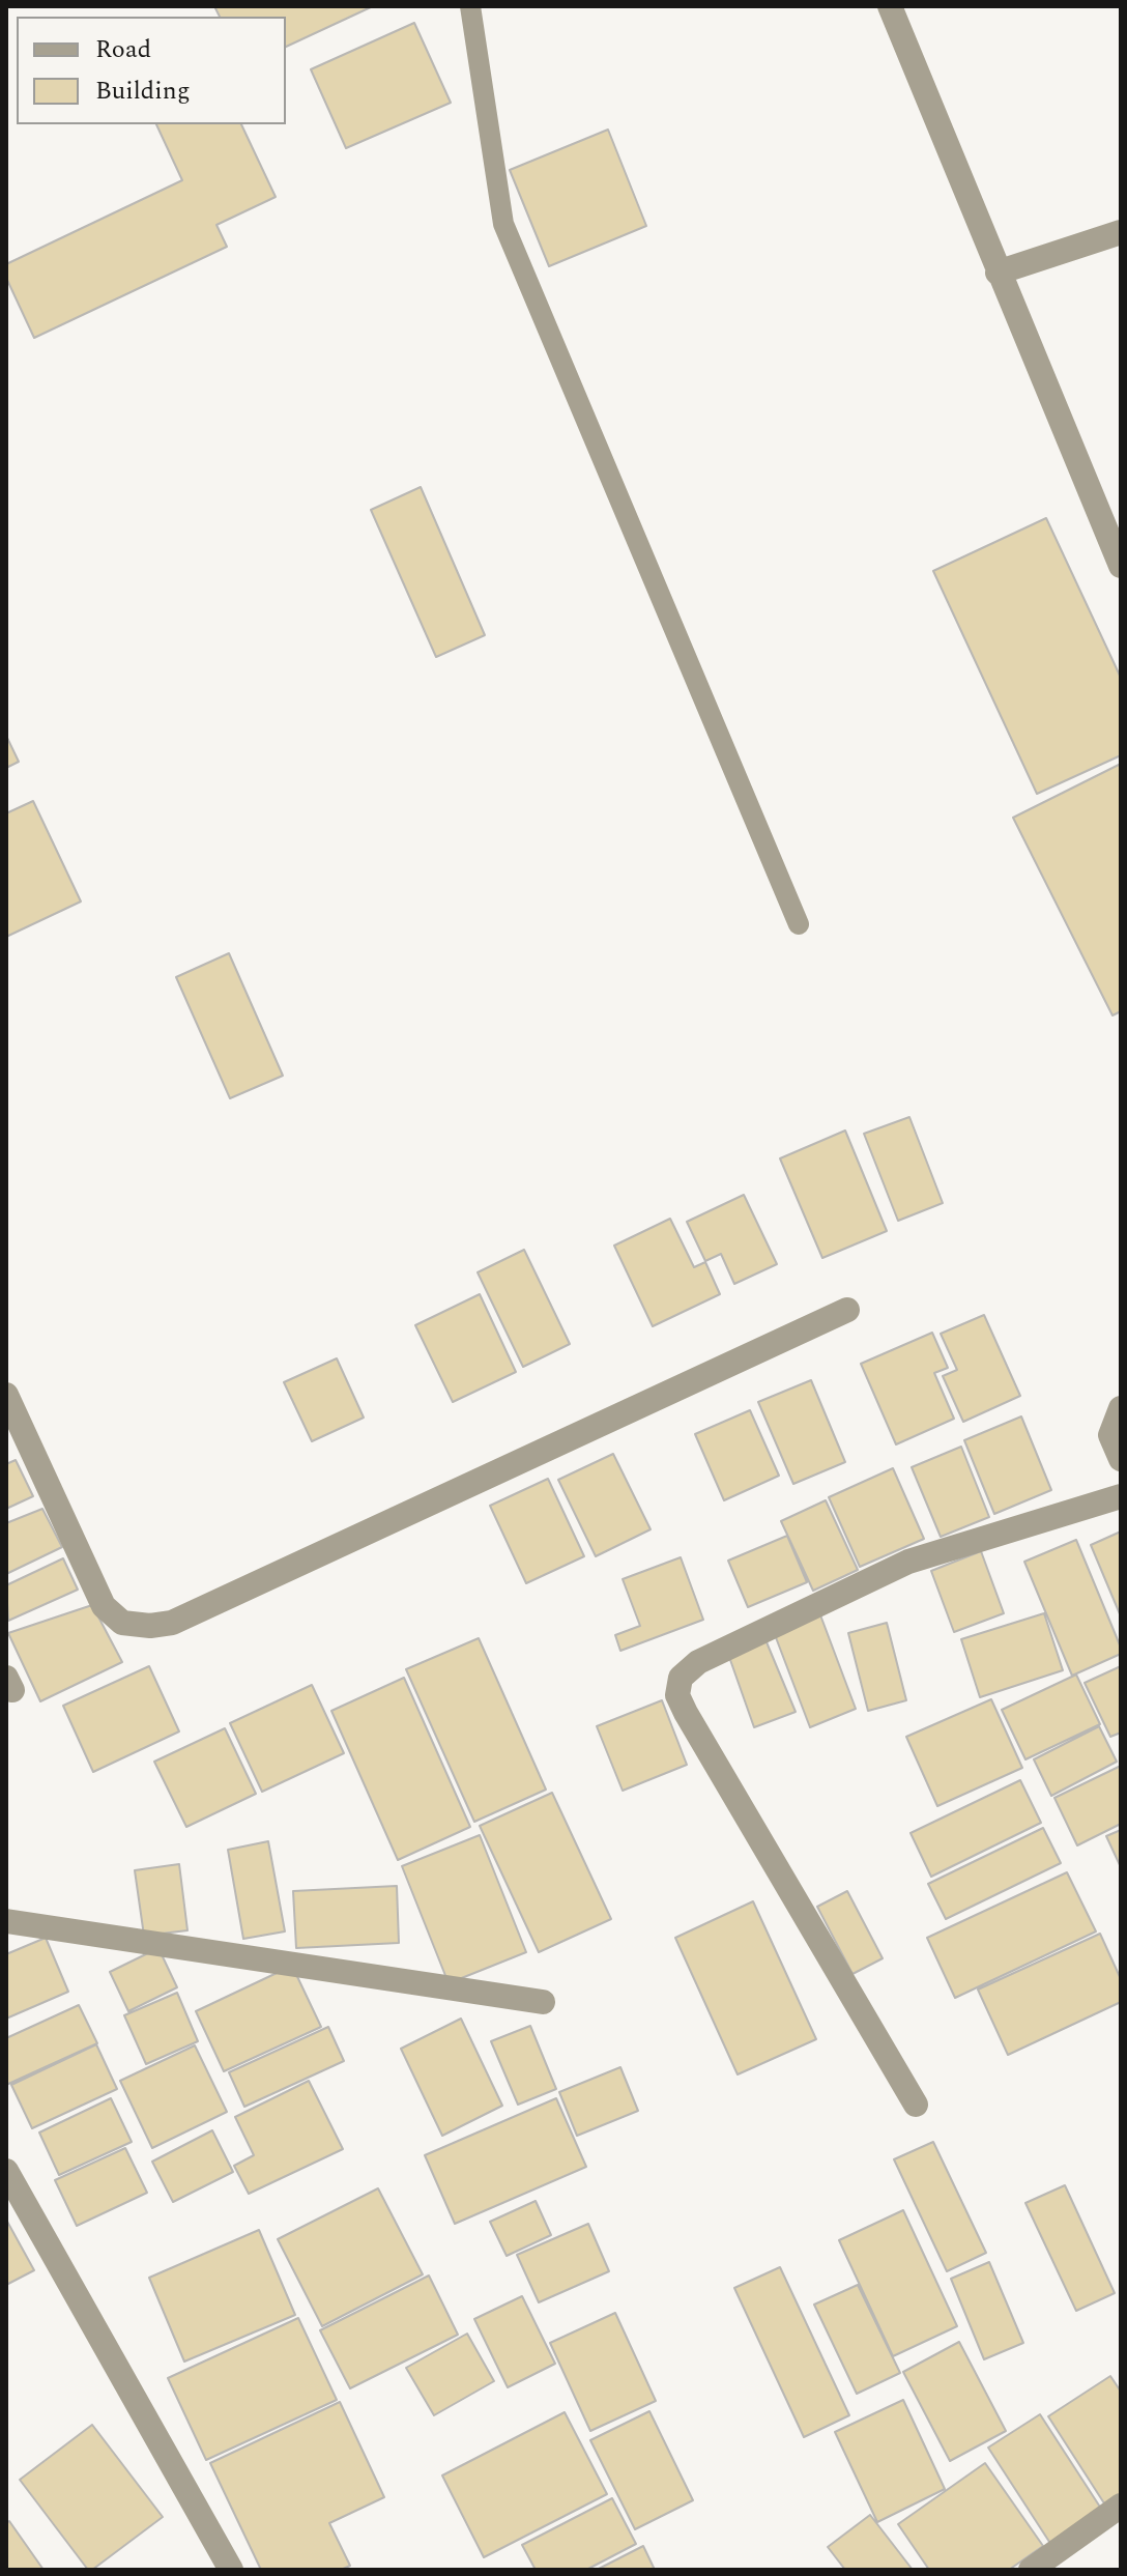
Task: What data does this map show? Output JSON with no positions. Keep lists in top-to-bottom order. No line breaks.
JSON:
{"legend":["Road","Building"]}
